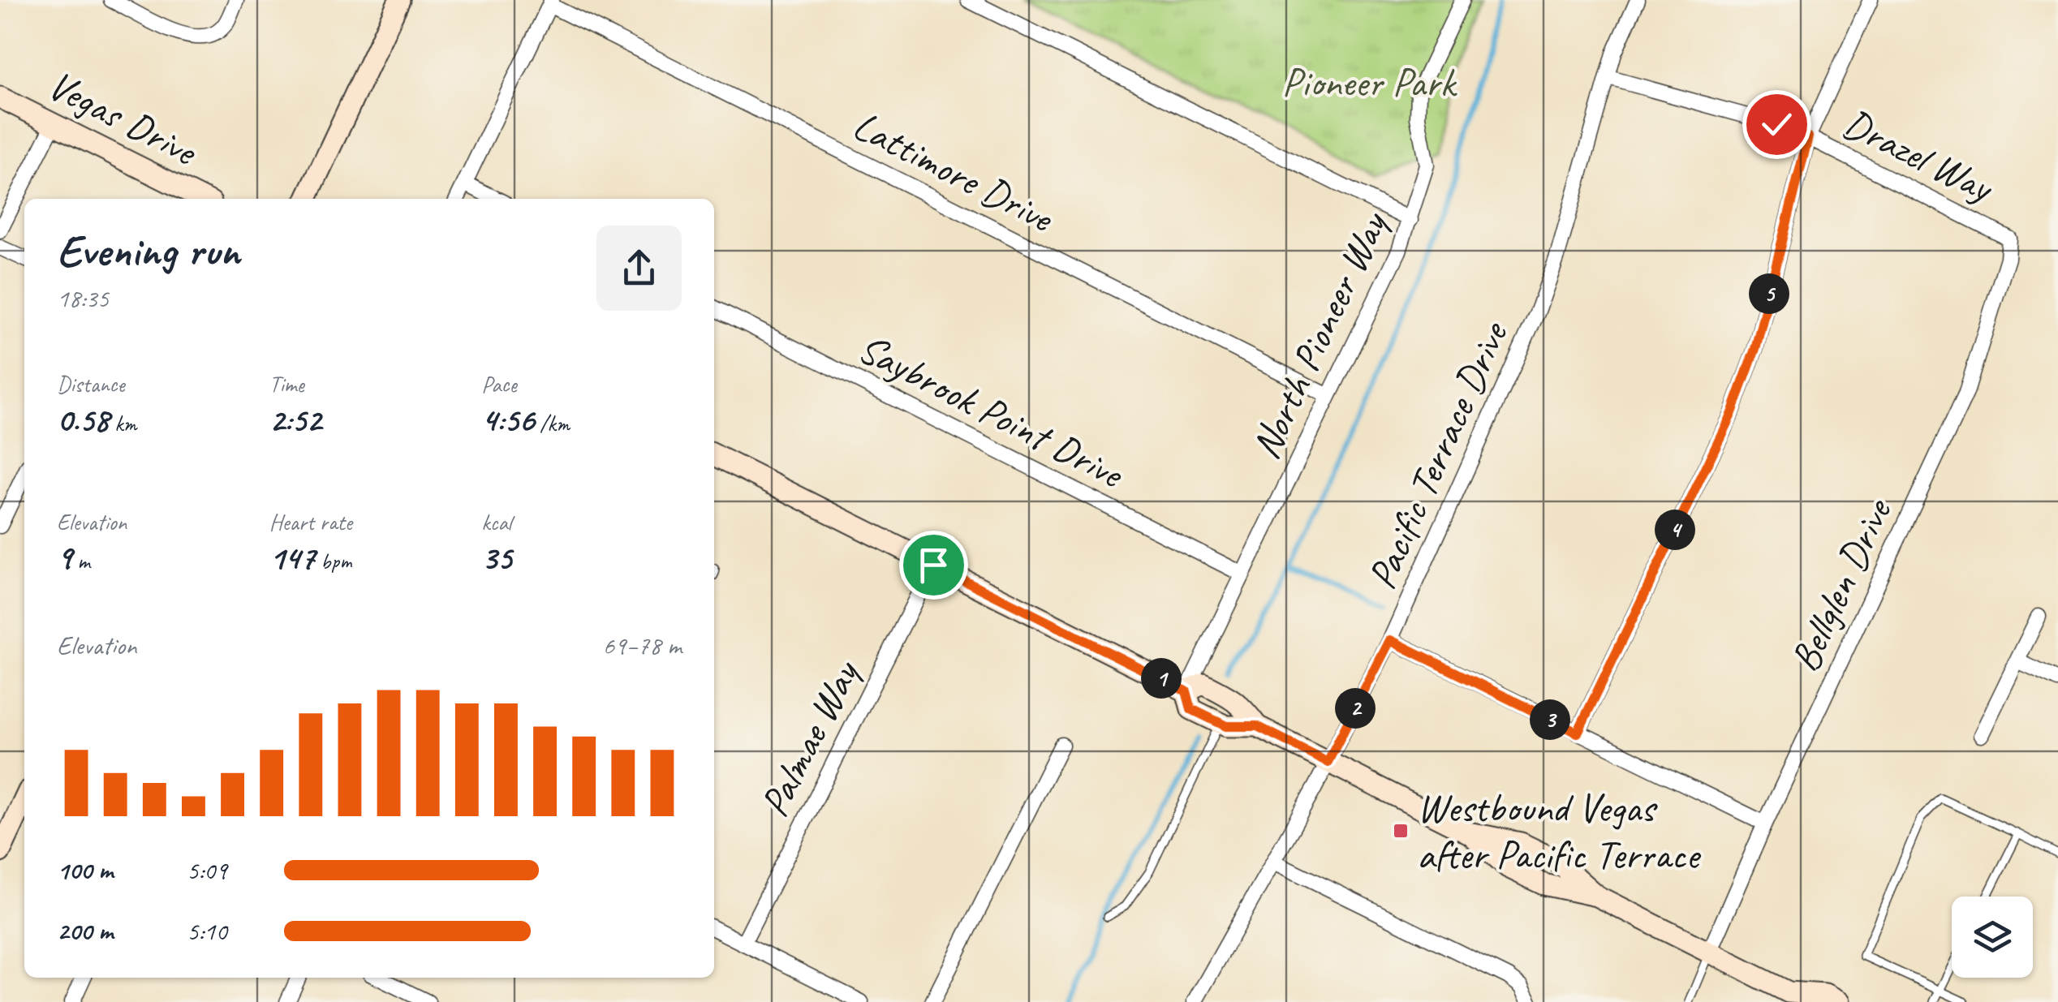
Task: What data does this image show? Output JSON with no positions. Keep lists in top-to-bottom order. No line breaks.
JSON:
{"streets":{"main road":["Vegas Drive"],"street":["Drazel Way","Lattimore Drive","North Pioneer Way","Saybrook Point Drive","Pacific Terrace Drive","Bellglen Drive","Palmae Way"]},"crossings":[["Drazel Way","Pacific Terrace Drive"],["Drazel Way","Bellglen Drive"],["Lattimore Drive","North Pioneer Way"],["North Pioneer Way","Saybrook Point Drive"]],"parks":["Pioneer Park"],"places":{"transit":["Westbound Vegas after Pacific Terrace"]},"page":{"heading":["Evening run","18:35"],"pins":["5","4","1","2","3"],"stats":[["Distance","0.58 km"],["Time","2:52"],["Pace","4:56 /km"],["Elevation","9 m"],["Heart rate","147 bpm"],["kcal","35"]],"chart":["Elevation","69–78 m"],"list":[{"name":"100 m","note":"5:09"},{"name":"200 m","note":"5:10"}]}}
